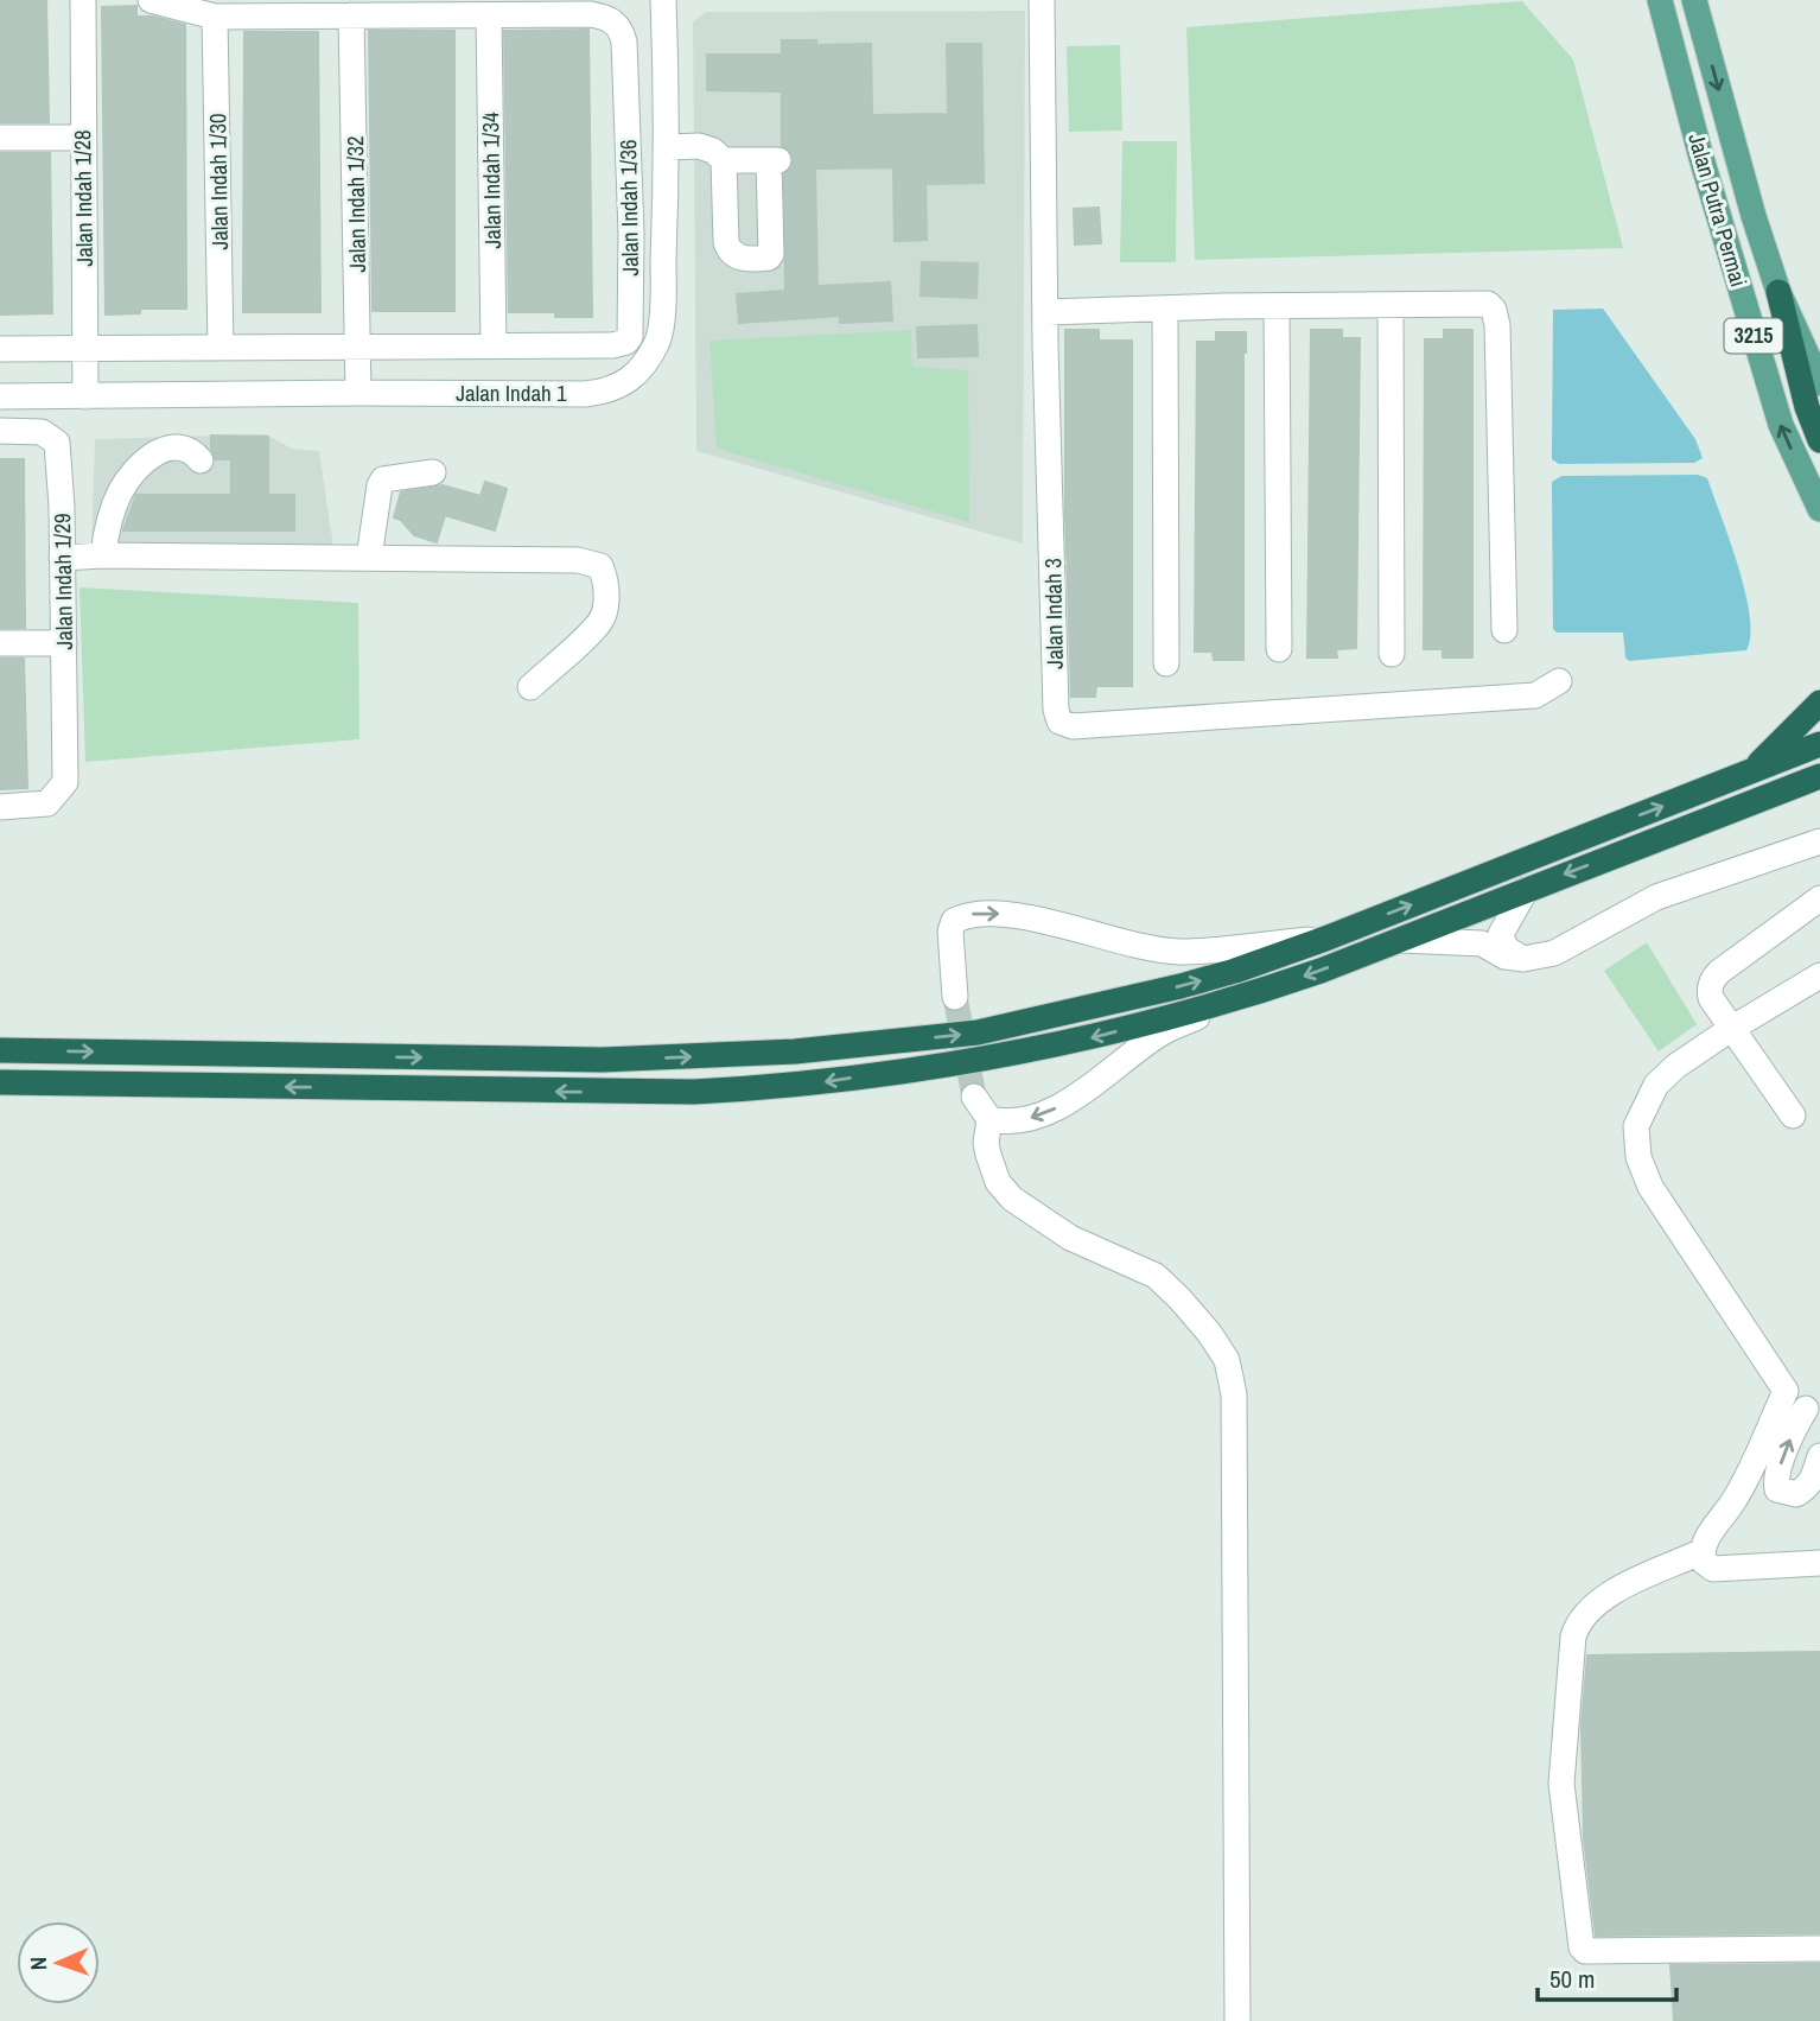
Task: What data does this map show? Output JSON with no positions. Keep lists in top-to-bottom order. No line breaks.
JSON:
{"streets":{"main road":["Jalan Putra Permai","3215"],"street":["Jalan Indah 1/34","Jalan Indah 1/30","Jalan Indah 1/28","Jalan Indah 1/32","Jalan Indah 1/36","Jalan Indah 1","Jalan Indah 1/29","Jalan Indah 3"]},"crossings":[["Jalan Indah 1/34","Jalan Indah 1/36"],["Jalan Indah 1/30","Jalan Indah 1/36"],["Jalan Indah 1/28","Jalan Indah 1/36"],["Jalan Indah 1/28","Jalan Indah 1"],["Jalan Indah 1/32","Jalan Indah 1/36"],["Jalan Indah 1/32","Jalan Indah 1"]],"scale_bar":"50 m","north":"left"}
